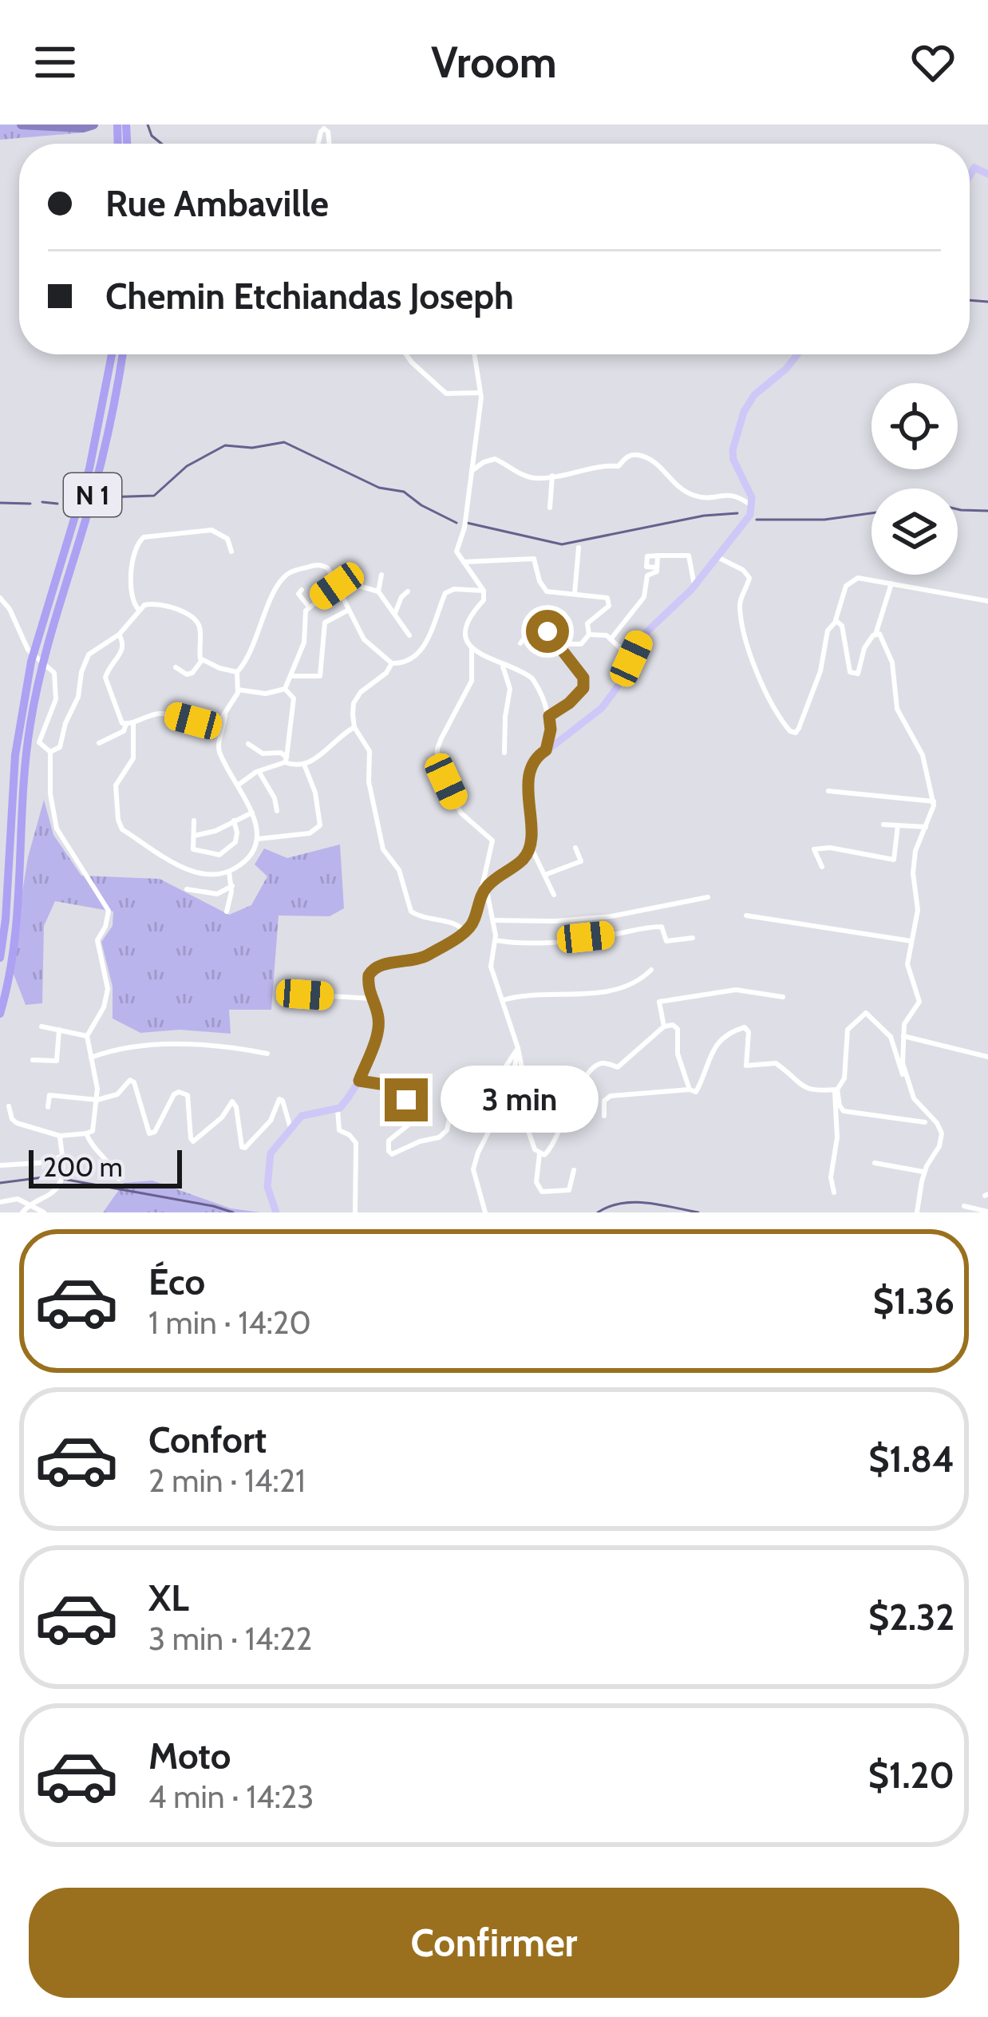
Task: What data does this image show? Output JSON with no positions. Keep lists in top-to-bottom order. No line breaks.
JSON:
{"streets":{"highway":["N 1"]},"scale_bar":"200 m","page":{"header":"Vroom","banner":["Rue Ambaville","Chemin Etchiandas Joseph"],"bubble":"3 min","scale":"200 m","list":[{"name":"Éco","note":"1 min · 14:20","value":"$1.36"},{"name":"Confort","note":"2 min · 14:21","value":"$1.84"},{"name":"XL","note":"3 min · 14:22","value":"$2.32"},{"name":"Moto","note":"4 min · 14:23","value":"$1.20"}],"buttons":"Confirmer"}}
